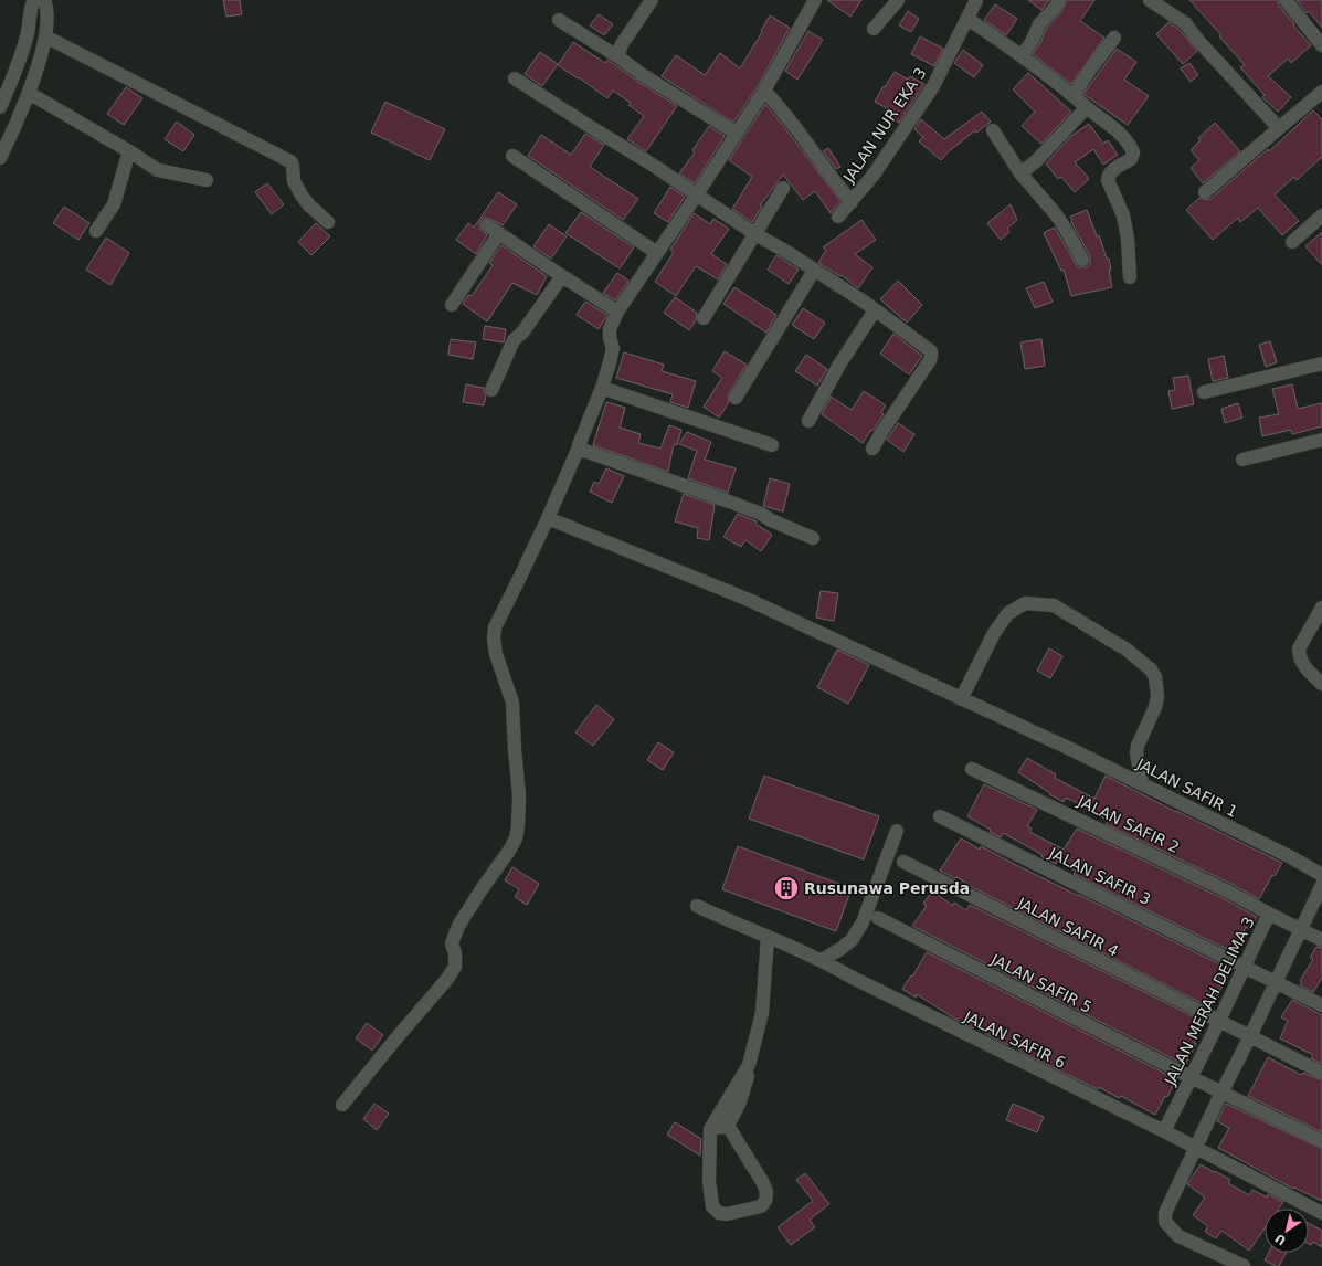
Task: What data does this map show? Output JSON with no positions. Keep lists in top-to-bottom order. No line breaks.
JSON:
{"streets":{"street":["JALAN NUR EKA 3","JALAN SAFIR 1","JALAN SAFIR 2","JALAN SAFIR 3","JALAN SAFIR 4","JALAN SAFIR 5","JALAN MERAH DELIMA 3","JALAN SAFIR 6"]},"crossings":[["JALAN SAFIR 2","JALAN MERAH DELIMA 3"],["JALAN SAFIR 3","JALAN MERAH DELIMA 3"],["JALAN SAFIR 4","JALAN MERAH DELIMA 3"],["JALAN SAFIR 5","JALAN MERAH DELIMA 3"],["JALAN MERAH DELIMA 3","JALAN SAFIR 6"]],"places":{"building":["Rusunawa Perusda"]},"north":"bottom left"}
